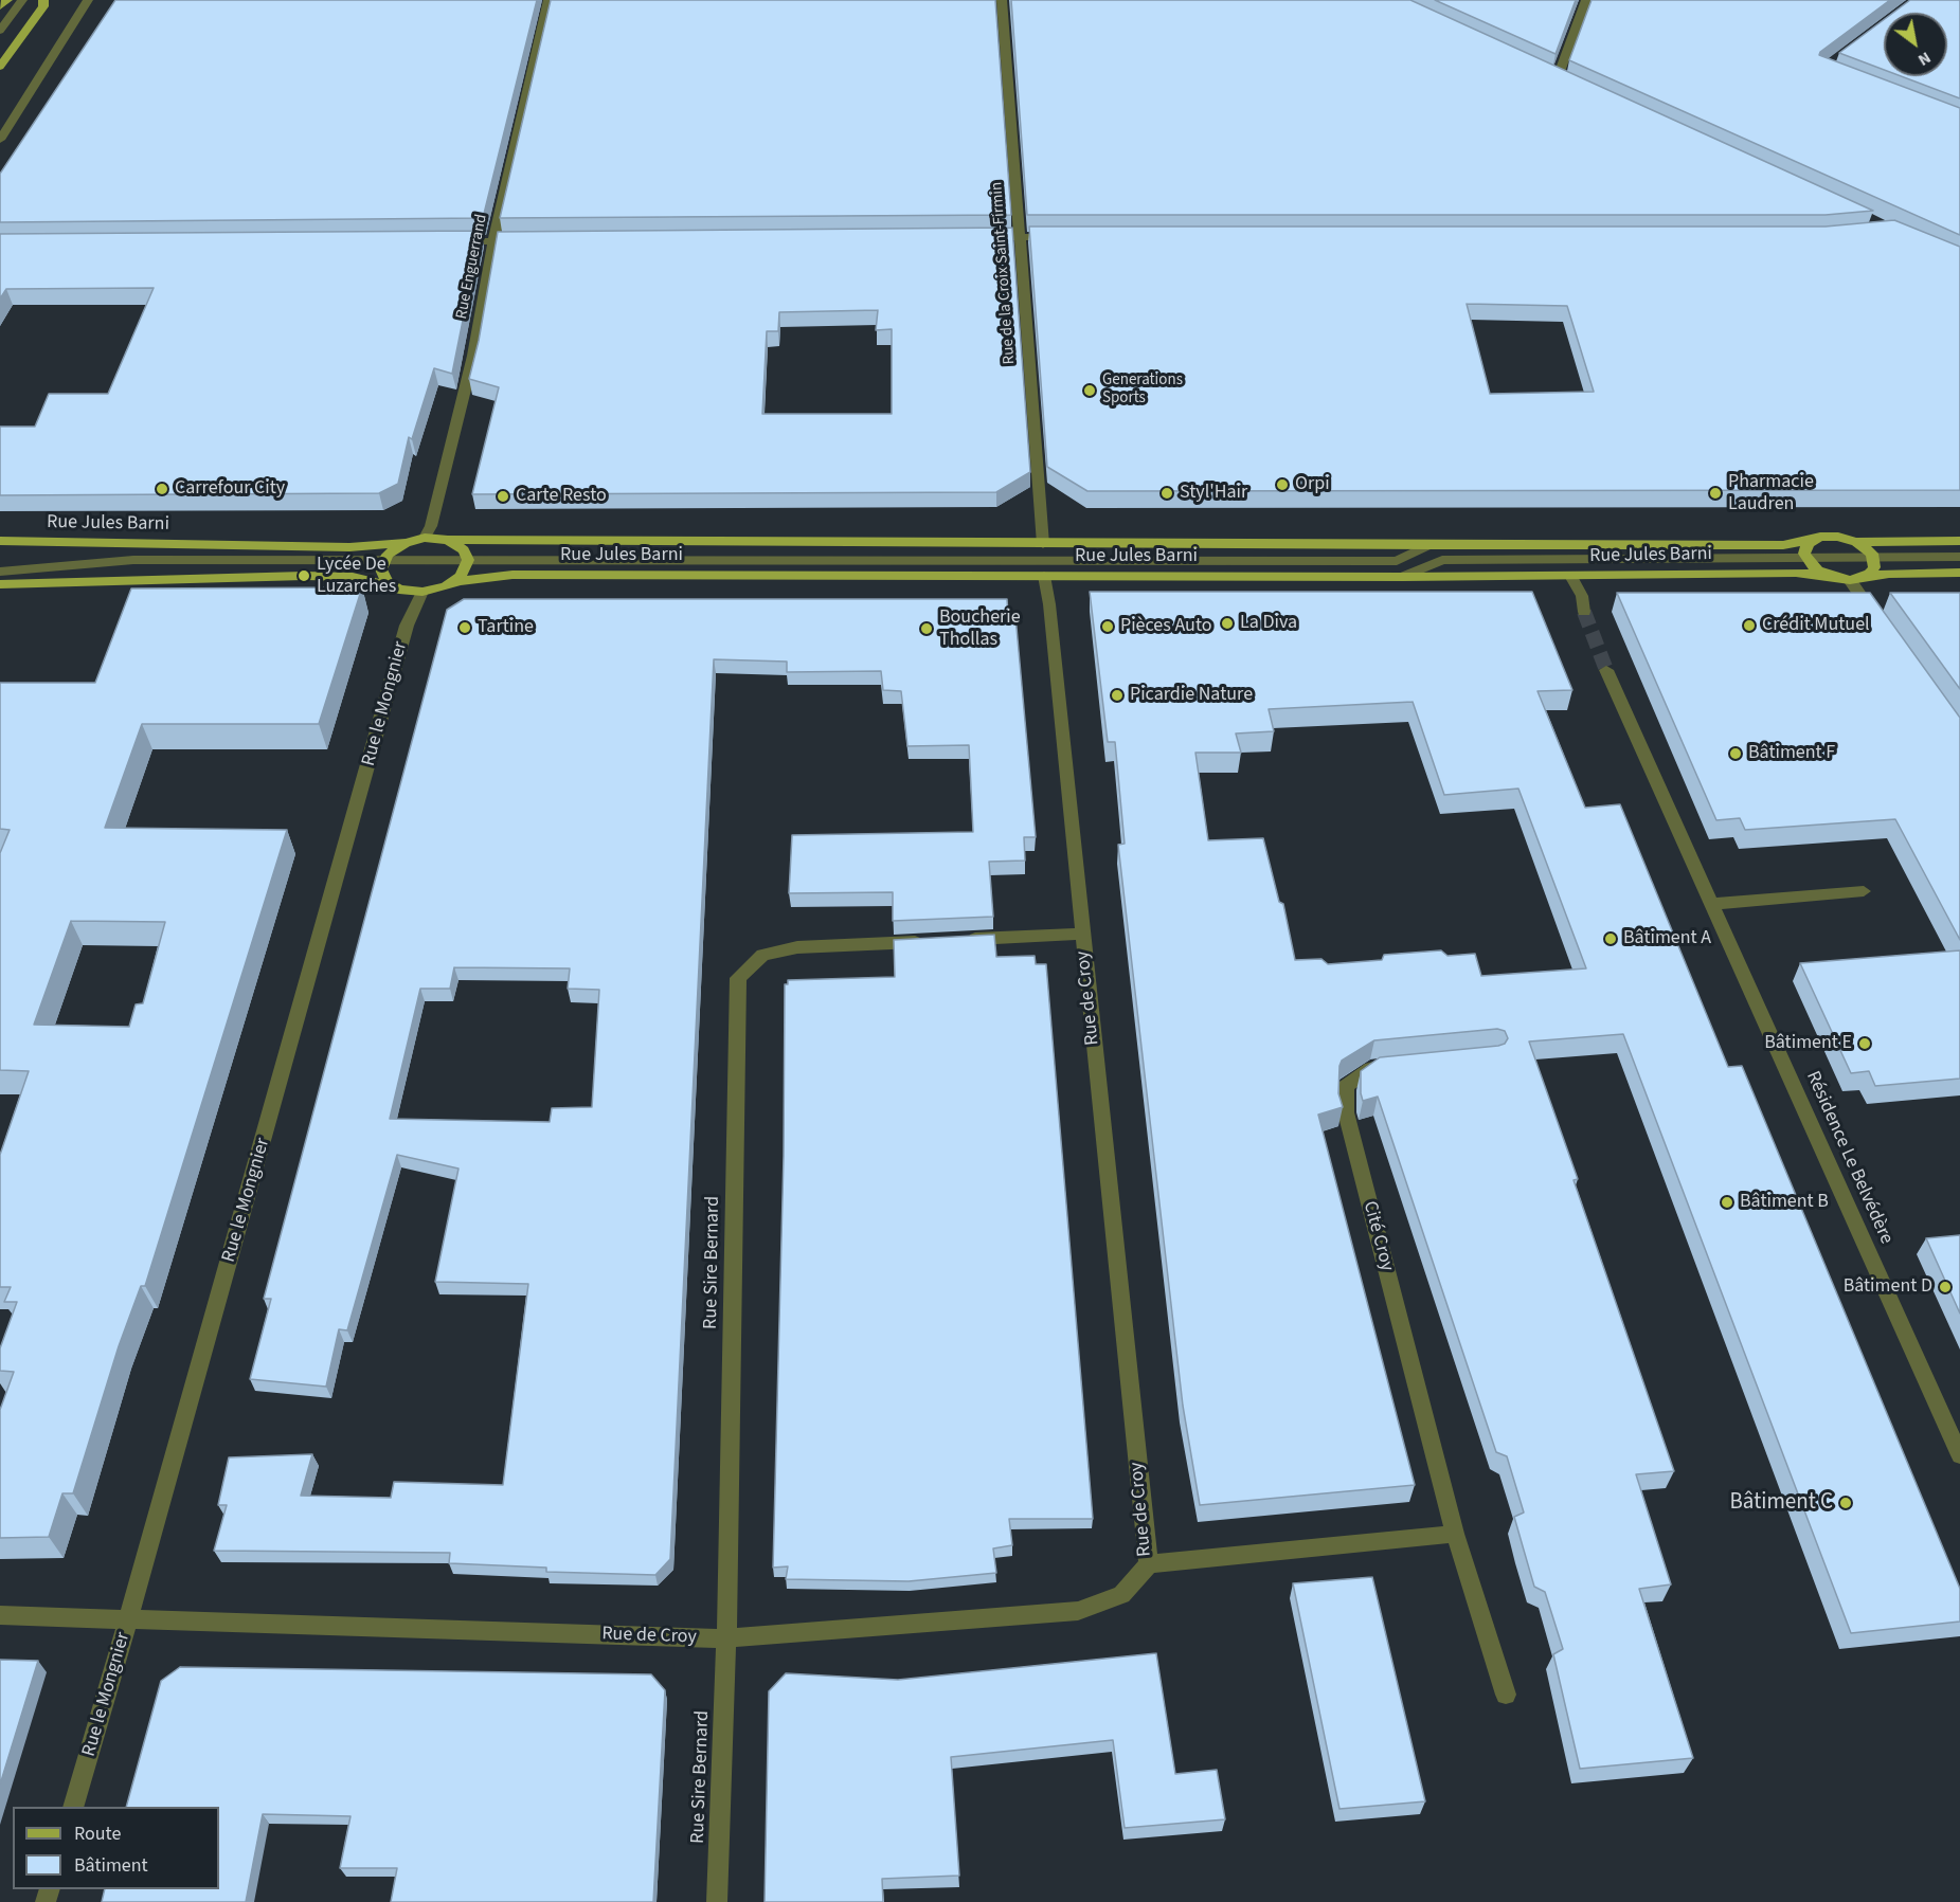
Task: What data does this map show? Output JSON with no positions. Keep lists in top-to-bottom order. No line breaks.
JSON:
{"streets":{"main road":["Rue Jules Barni"],"street":["Rue Enguerrand","Rue de la Croix Saint-Firmin","Rue le Mongnier","Rue de Croy","Résidence Le Belvédère","Cité Croy","Rue Sire Bernard"]},"crossings":[["Rue Enguerrand","Rue Jules Barni"],["Rue de la Croix Saint-Firmin","Rue Jules Barni"],["Rue Jules Barni","Rue le Mongnier"],["Rue Jules Barni","Rue de Croy"],["Rue le Mongnier","Rue de Croy"],["Rue de Croy","Rue Sire Bernard"]],"places":["Generations Sports","Orpi","Carrefour City","Styl'Hair","Pharmacie Laudren","Carte Resto","Lycée De Luzarches","La Diva","Crédit Mutuel","Pièces Auto","Tartine","Boucherie Thollas","Picardie Nature","Bâtiment F","Bâtiment A","Bâtiment E","Bâtiment B","Bâtiment D","Bâtiment C"],"legend":["Route","Bâtiment"],"north":"bottom right"}
